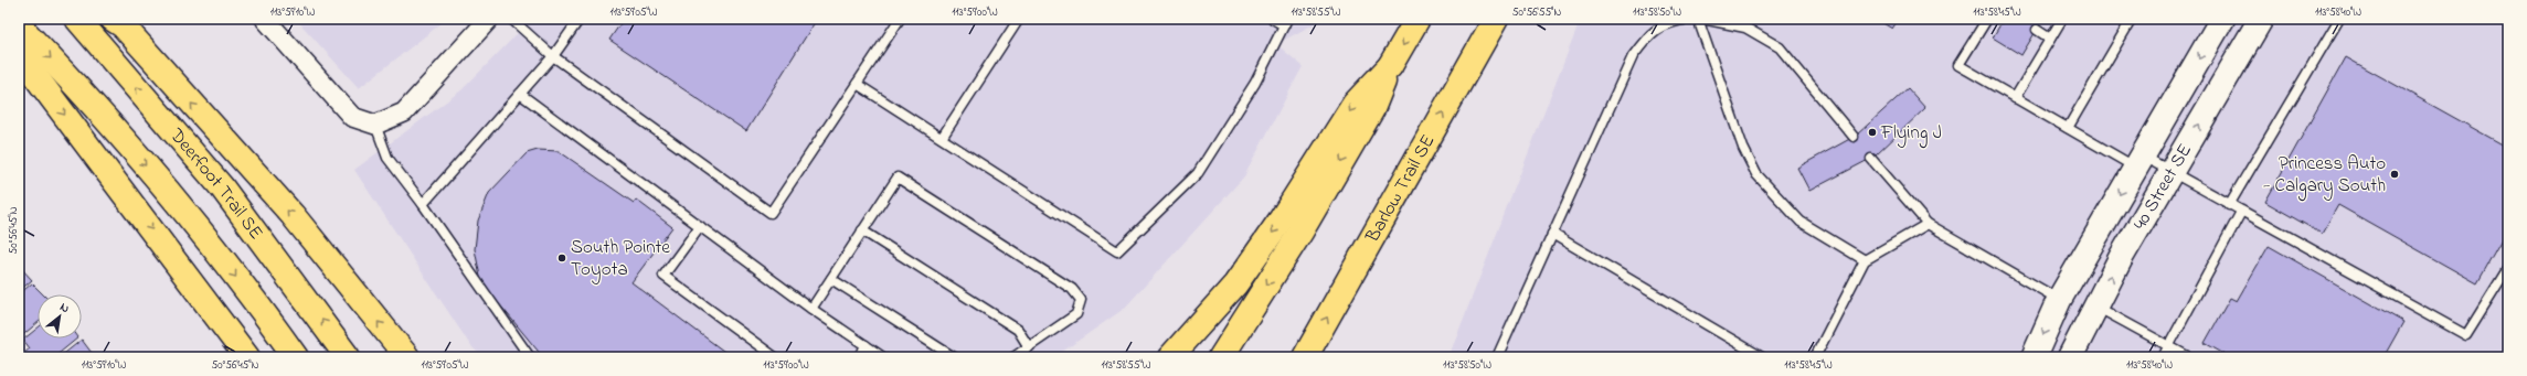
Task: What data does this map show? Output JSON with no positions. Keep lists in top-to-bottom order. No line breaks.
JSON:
{"streets":{"main road":["Deerfoot Trail SE","Barlow Trail SE"],"street":["40 Street SE"]},"places":["Flying J","Princess Auto - Calgary South","South Pointe Toyota"],"north":"top right","coordinates":["113°59'10\"W","113°59'05\"W","113°59'00\"W","113°58'55\"W","50°56'55\"N","113°58'50\"W","113°58'45\"W","113°58'40\"W","50°56'45\"N"]}
